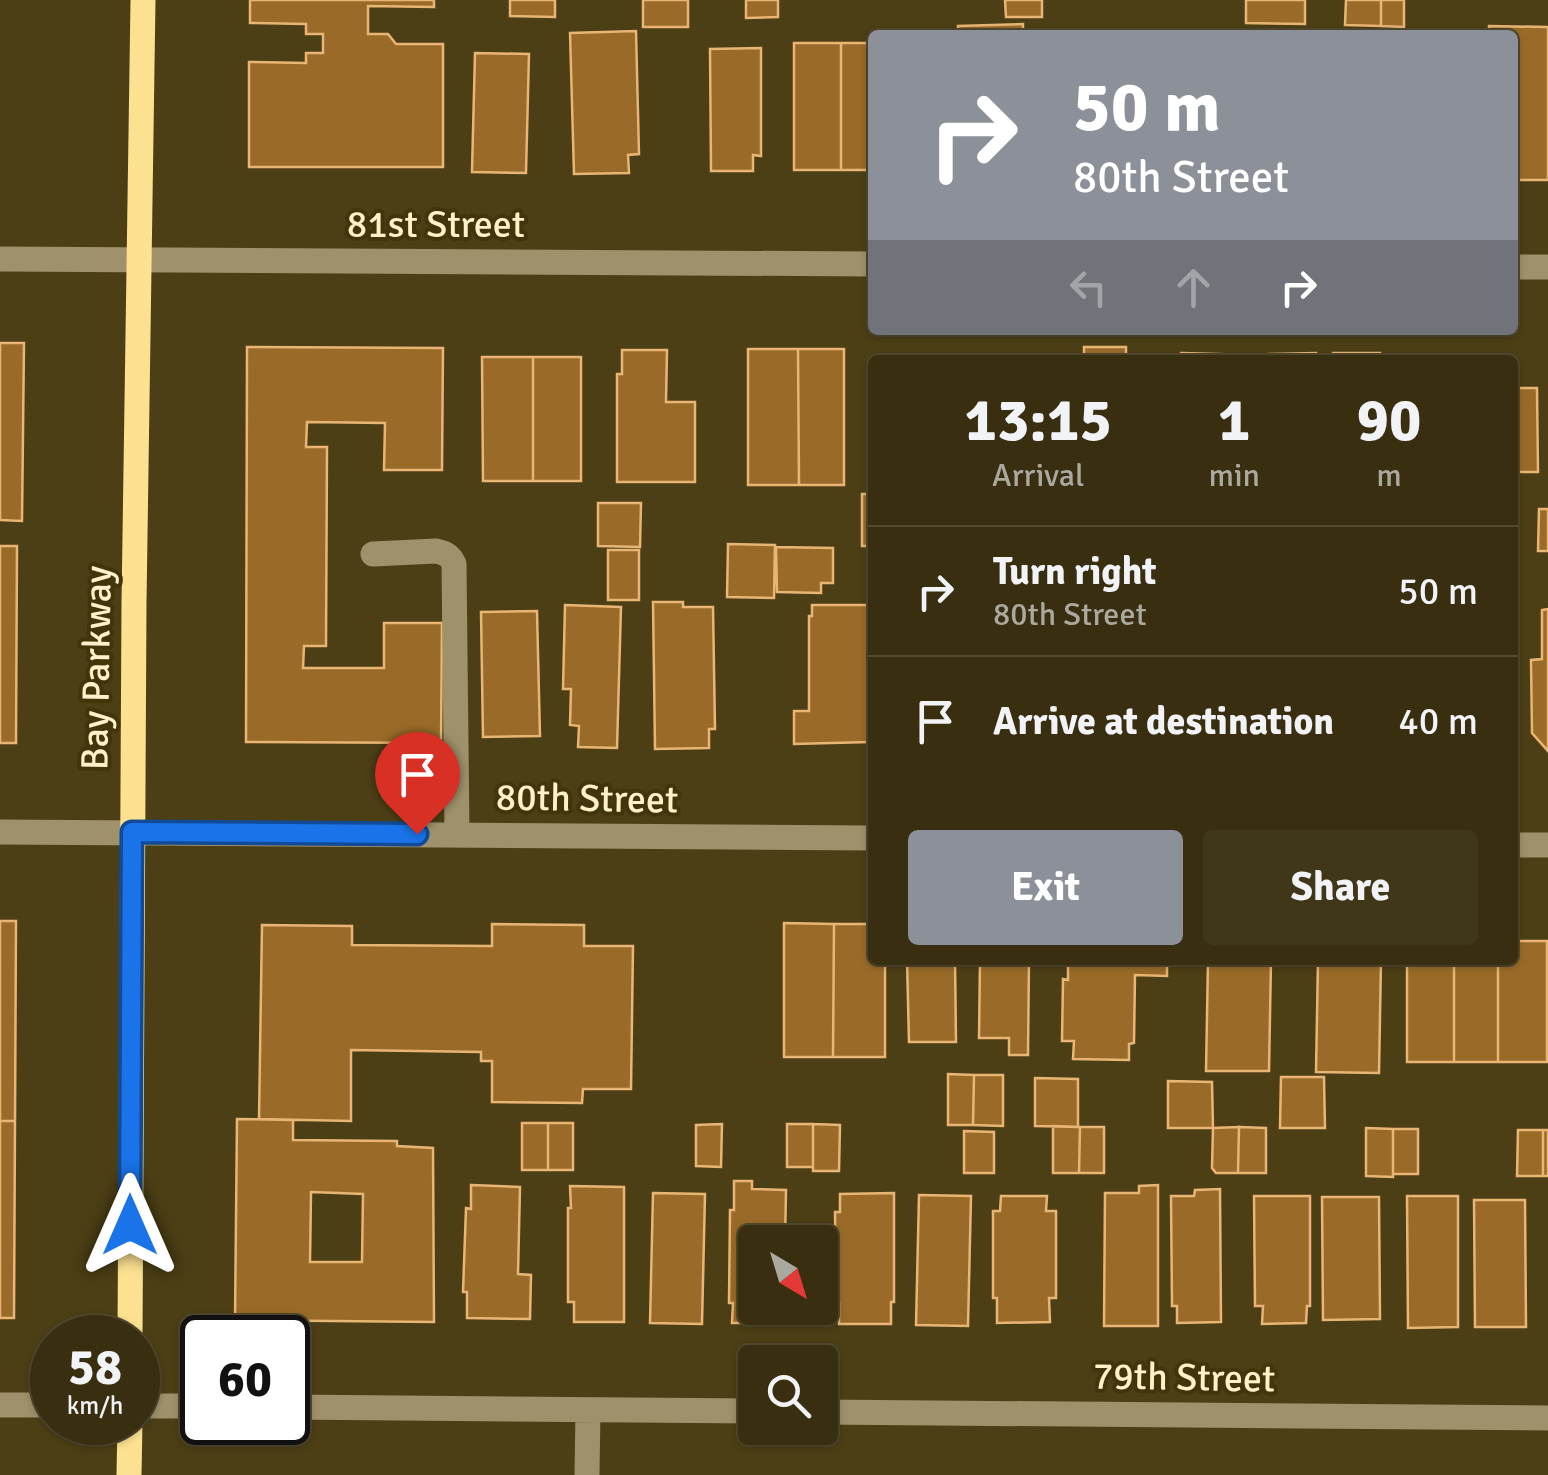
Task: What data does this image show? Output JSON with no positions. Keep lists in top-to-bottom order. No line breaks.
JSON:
{"streets":{"main road":["Bay Parkway"],"street":["81st Street","80th Street","79th Street"]},"crossings":[["81st Street","Bay Parkway"],["Bay Parkway","80th Street"]],"north":"bottom right","page":{"turn":["50 m","80th Street"],"eta":["13:15","Arrival","1","min","90","m"],"list":[{"name":"Turn right","note":"80th Street","value":"50 m"},{"name":"Arrive at destination","value":"40 m"}],"buttons":["Exit","Share"],"speed":"58 km/h","limit":"60"}}
